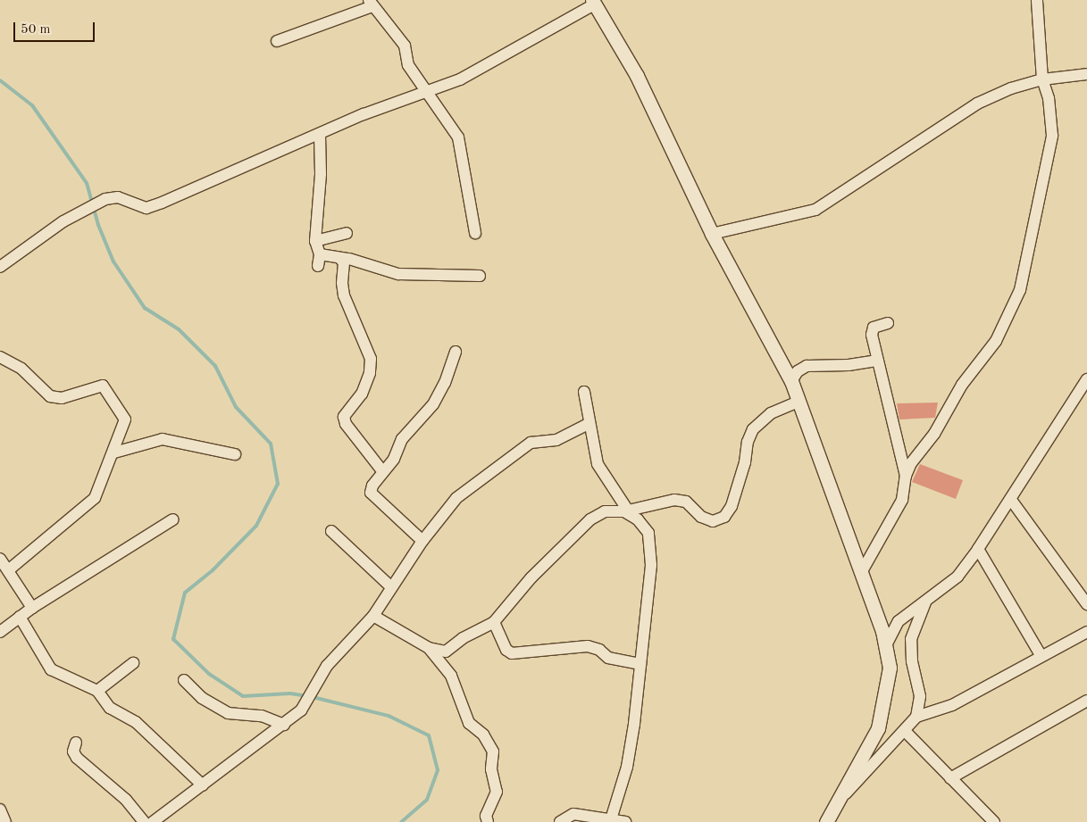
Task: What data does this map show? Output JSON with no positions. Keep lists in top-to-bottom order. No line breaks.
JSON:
{"scale_bar":"50 m"}
